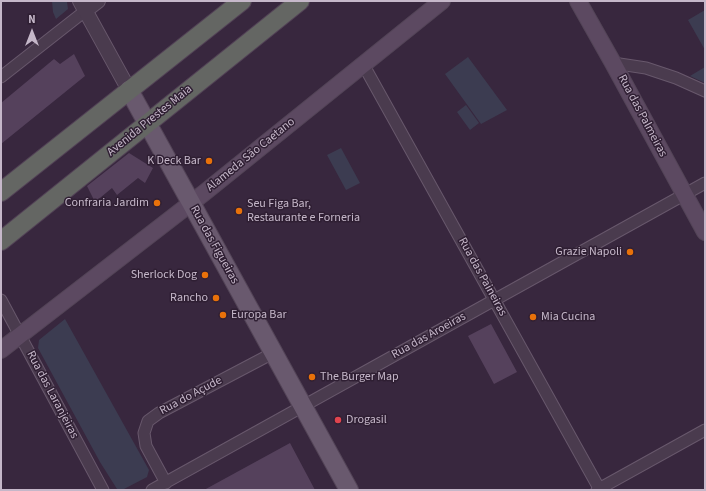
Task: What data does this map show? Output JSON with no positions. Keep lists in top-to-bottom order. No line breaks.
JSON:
{"streets":{"highway":["Avenida Prestes Maia"],"main road":["Rua das Palmeiras","Alameda São Caetano","Rua das Figueiras"],"street":["Rua das Paineiras","Rua das Aroeiras","Rua das Laranjeiras","Rua do Açude"]},"crossings":[["Rua das Palmeiras","Rua das Aroeiras"],["Avenida Prestes Maia","Rua das Figueiras"],["Alameda São Caetano","Rua das Figueiras"],["Alameda São Caetano","Rua das Paineiras"],["Alameda São Caetano","Rua das Laranjeiras"],["Rua das Figueiras","Rua das Aroeiras"],["Rua das Figueiras","Rua do Açude"],["Rua das Paineiras","Rua das Aroeiras"],["Rua das Aroeiras","Rua do Açude"]],"places":["K Deck Bar","Confraria Jardim","Seu Figa Bar, Restaurante e Forneria","Grazie Napoli","Sherlock Dog","Rancho","Europa Bar","Mia Cucina","The Burger Map","Drogasil"],"north":"top"}
